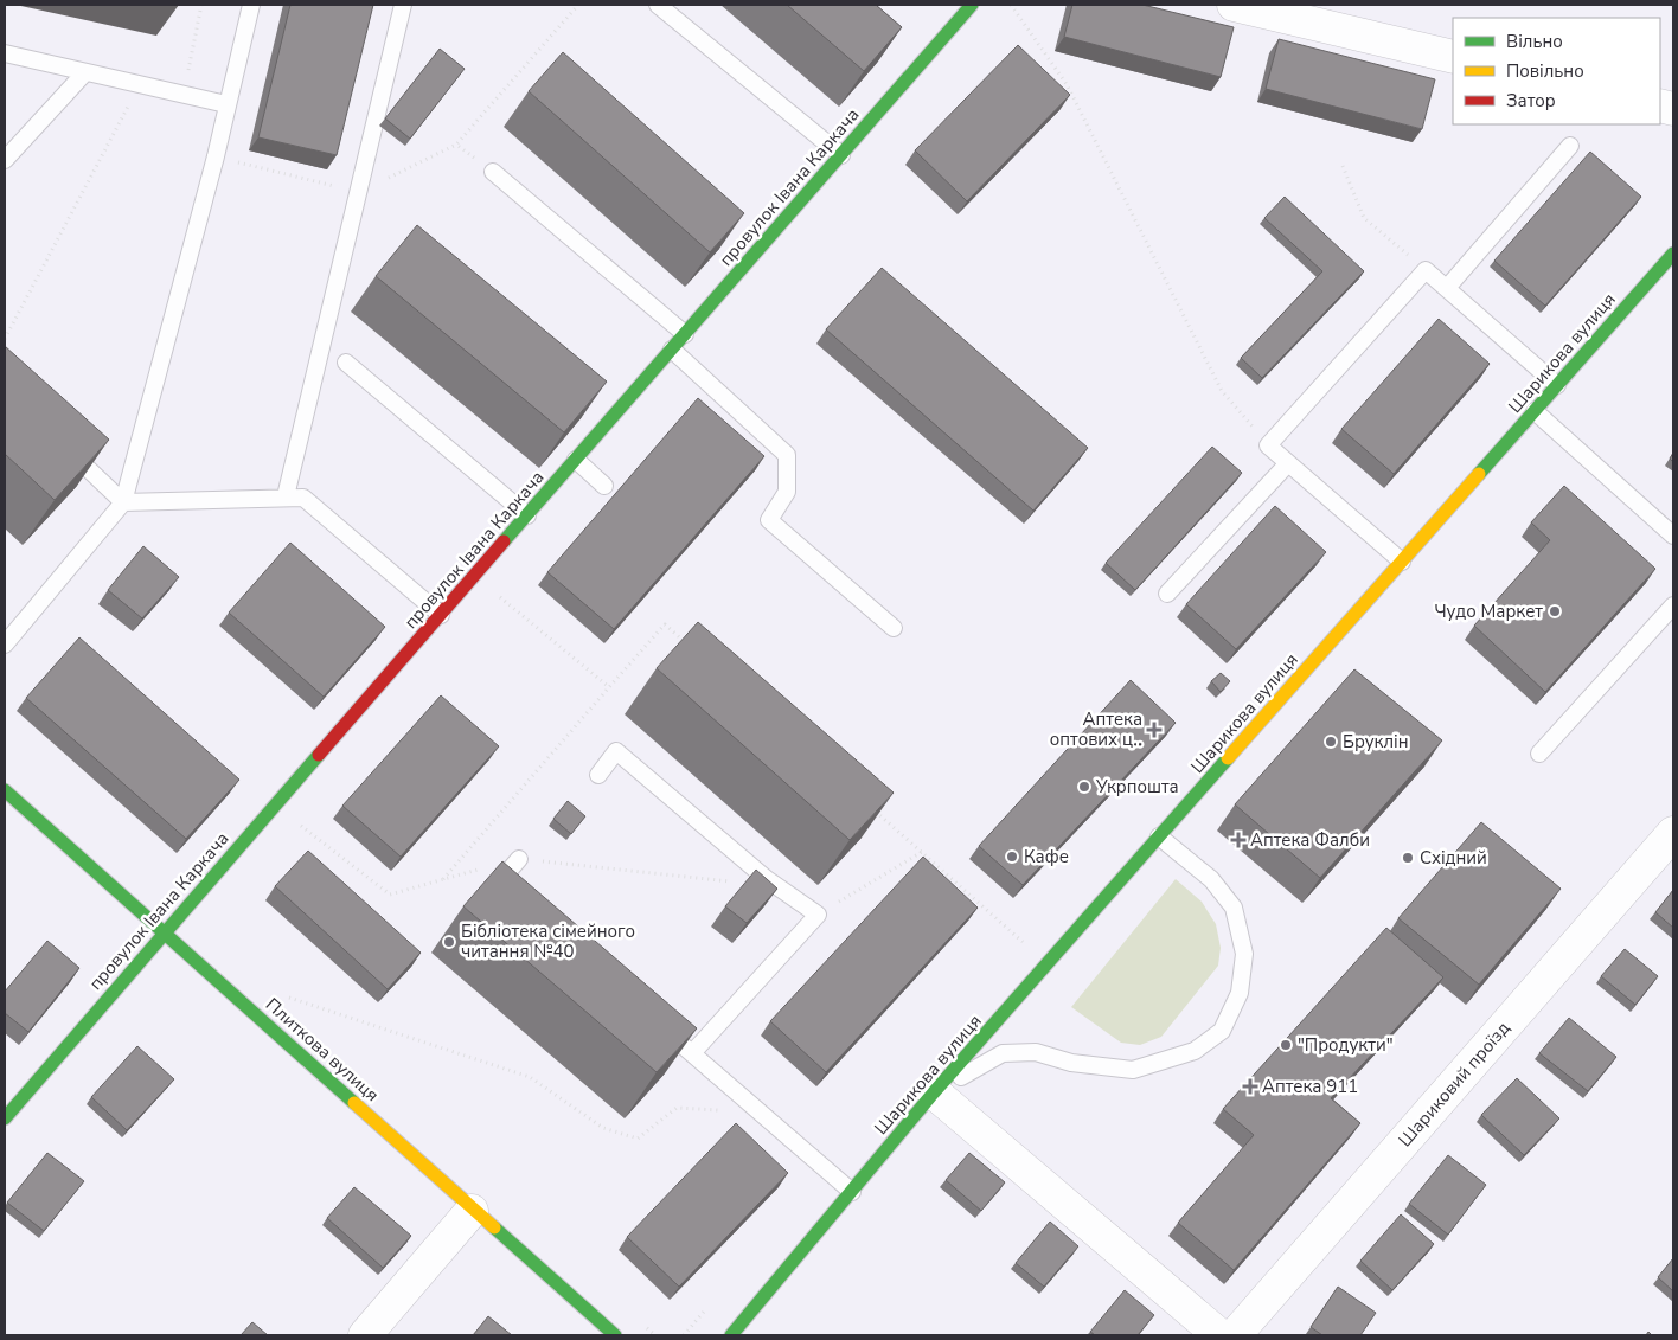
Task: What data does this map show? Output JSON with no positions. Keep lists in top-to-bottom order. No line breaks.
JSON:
{"streets":{"street":["провулок Івана Каркача","Шарикова вулиця","Плиткова вулиця","Шариковий проїзд"]},"crossings":[["провулок Івана Каркача","Плиткова вулиця"]],"places":{"other":["Чудо Маркет","Бруклін","Укрпошта","Кафе","Східний","Бібліотека сімейного читання №40","\"Продукти\""],"health":["Аптека оптових ц‥","Аптека Фалби","Аптека 911"]},"legend":["Вільно","Повільно","Затор"]}
